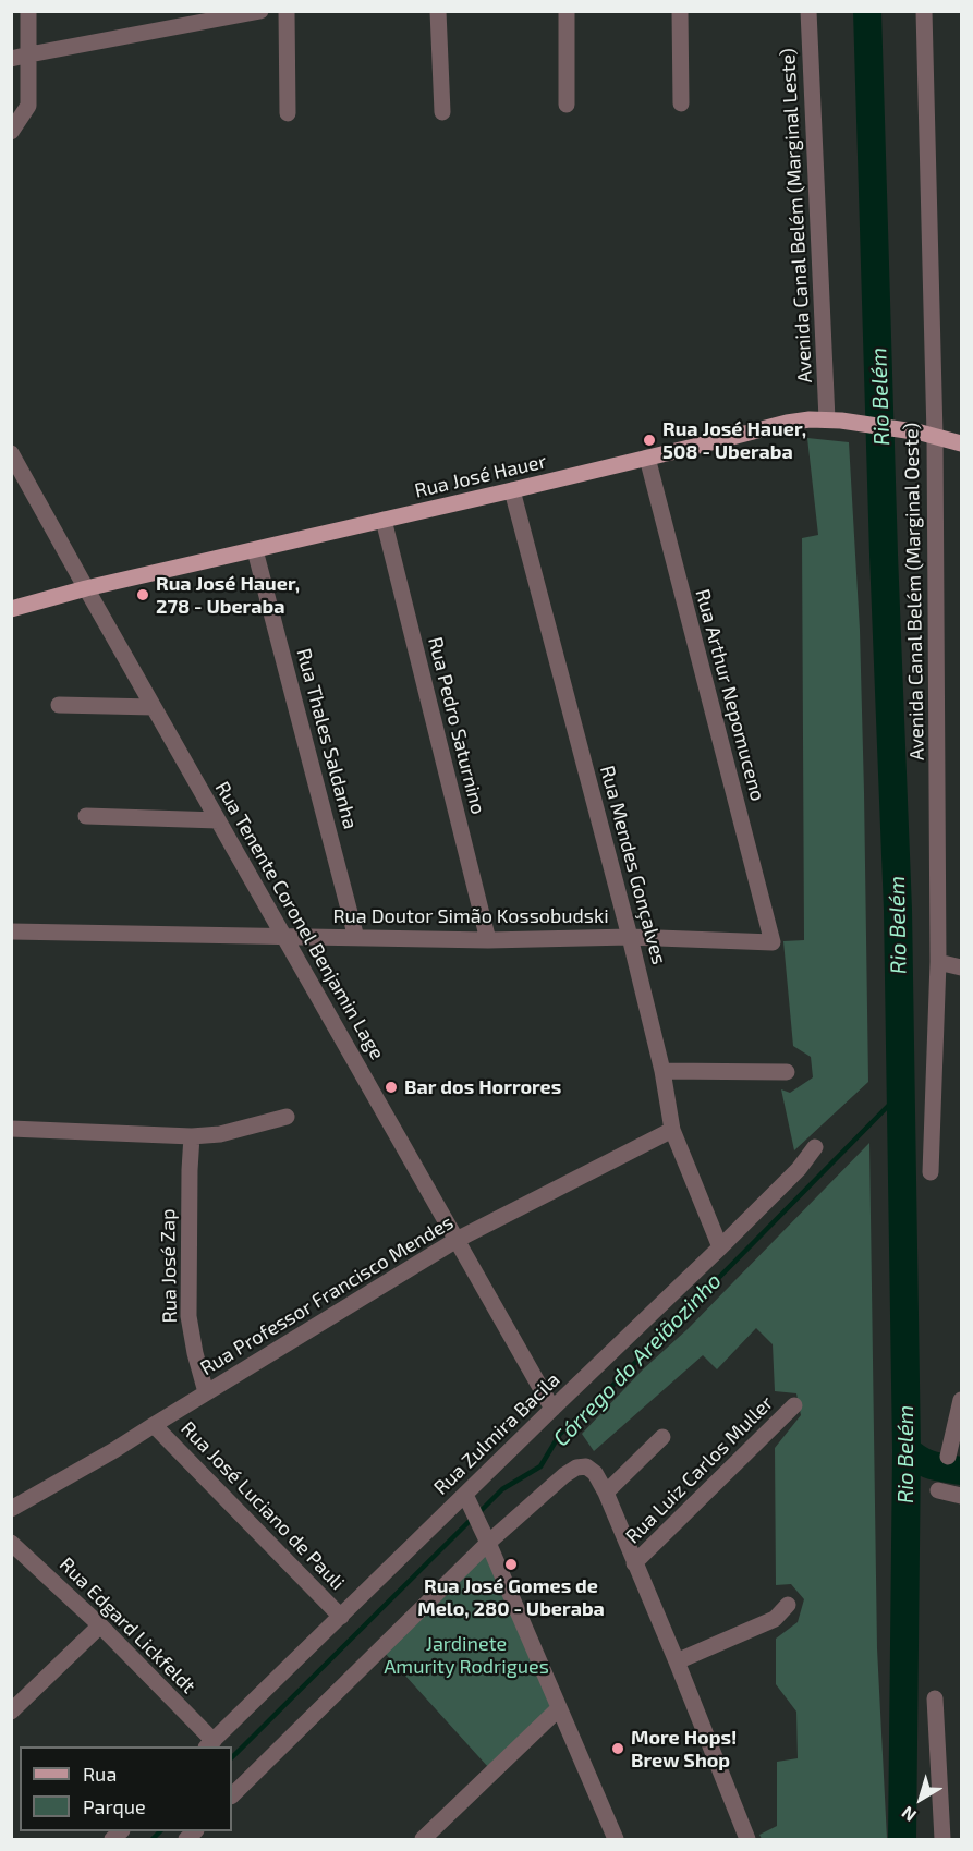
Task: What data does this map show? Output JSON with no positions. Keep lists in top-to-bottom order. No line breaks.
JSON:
{"streets":{"main road":["Rua José Hauer"],"street":["Avenida Canal Belém (Marginal Leste)","Avenida Canal Belém (Marginal Oeste)","Rua Arthur Nepomuceno","Rua Pedro Saturnino","Rua Thales Saldanha","Rua Mendes Gonçalves","Rua Doutor Simão Kossobudski","Rua Tenente Coronel Benjamin Lage","Rua José Zap","Rua Professor Francisco Mendes","Rua Zulmira Bacila","Rua Luiz Carlos Muller","Rua José Luciano de Pauli","Rua Edgard Lickfeldt"]},"crossings":[["Avenida Canal Belém (Marginal Leste)","Rua José Hauer"],["Rua José Hauer","Avenida Canal Belém (Marginal Oeste)"],["Rua José Hauer","Rua Arthur Nepomuceno"],["Rua José Hauer","Rua Pedro Saturnino"],["Rua José Hauer","Rua Thales Saldanha"],["Rua José Hauer","Rua Mendes Gonçalves"],["Rua José Hauer","Rua Tenente Coronel Benjamin Lage"],["Rua Arthur Nepomuceno","Rua Doutor Simão Kossobudski"],["Rua Pedro Saturnino","Rua Doutor Simão Kossobudski"],["Rua Thales Saldanha","Rua Doutor Simão Kossobudski"],["Rua Mendes Gonçalves","Rua Doutor Simão Kossobudski"],["Rua Mendes Gonçalves","Rua Professor Francisco Mendes"],["Rua Mendes Gonçalves","Rua Zulmira Bacila"],["Rua Doutor Simão Kossobudski","Rua Tenente Coronel Benjamin Lage"],["Rua Tenente Coronel Benjamin Lage","Rua Professor Francisco Mendes"],["Rua Tenente Coronel Benjamin Lage","Rua Zulmira Bacila"],["Rua José Zap","Rua Professor Francisco Mendes"],["Rua Professor Francisco Mendes","Rua José Luciano de Pauli"],["Rua Zulmira Bacila","Rua José Luciano de Pauli"],["Rua Zulmira Bacila","Rua Edgard Lickfeldt"]],"water":["Rio Belém","Córrego do Areiãozinho"],"parks":["Jardinete Amurity Rodrigues"],"places":["Rua José Hauer, 508 - Uberaba","Rua José Hauer, 278 - Uberaba","Bar dos Horrores","Rua José Gomes de Melo, 280 - Uberaba","More Hops! Brew Shop"],"legend":["Rua","Parque"],"north":"bottom left"}
